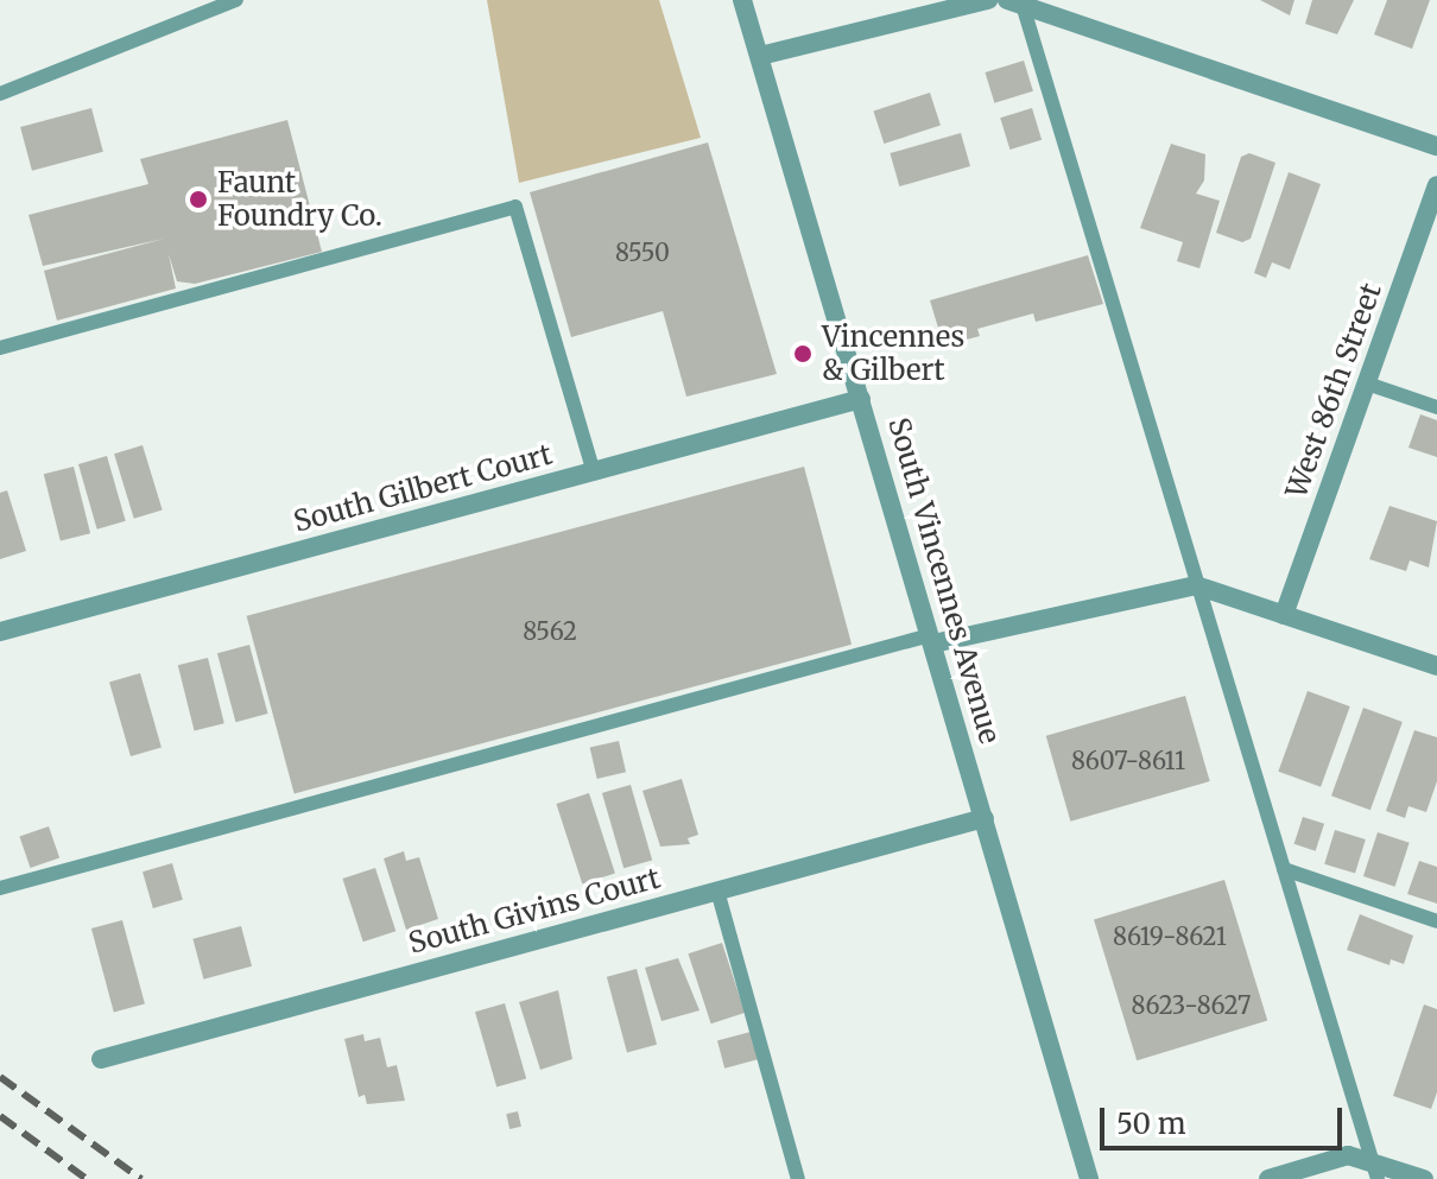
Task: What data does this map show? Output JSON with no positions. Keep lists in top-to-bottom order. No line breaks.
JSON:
{"streets":{"street":["West 86th Street","South Gilbert Court","South Vincennes Avenue","South Givins Court"]},"crossings":[["South Gilbert Court","South Vincennes Avenue"],["South Vincennes Avenue","South Givins Court"]],"places":["Faunt Foundry Co.","Vincennes & Gilbert"],"house_numbers":["8550","8562","8607-8611","8619-8621","8623-8627"],"scale_bar":"50 m"}
